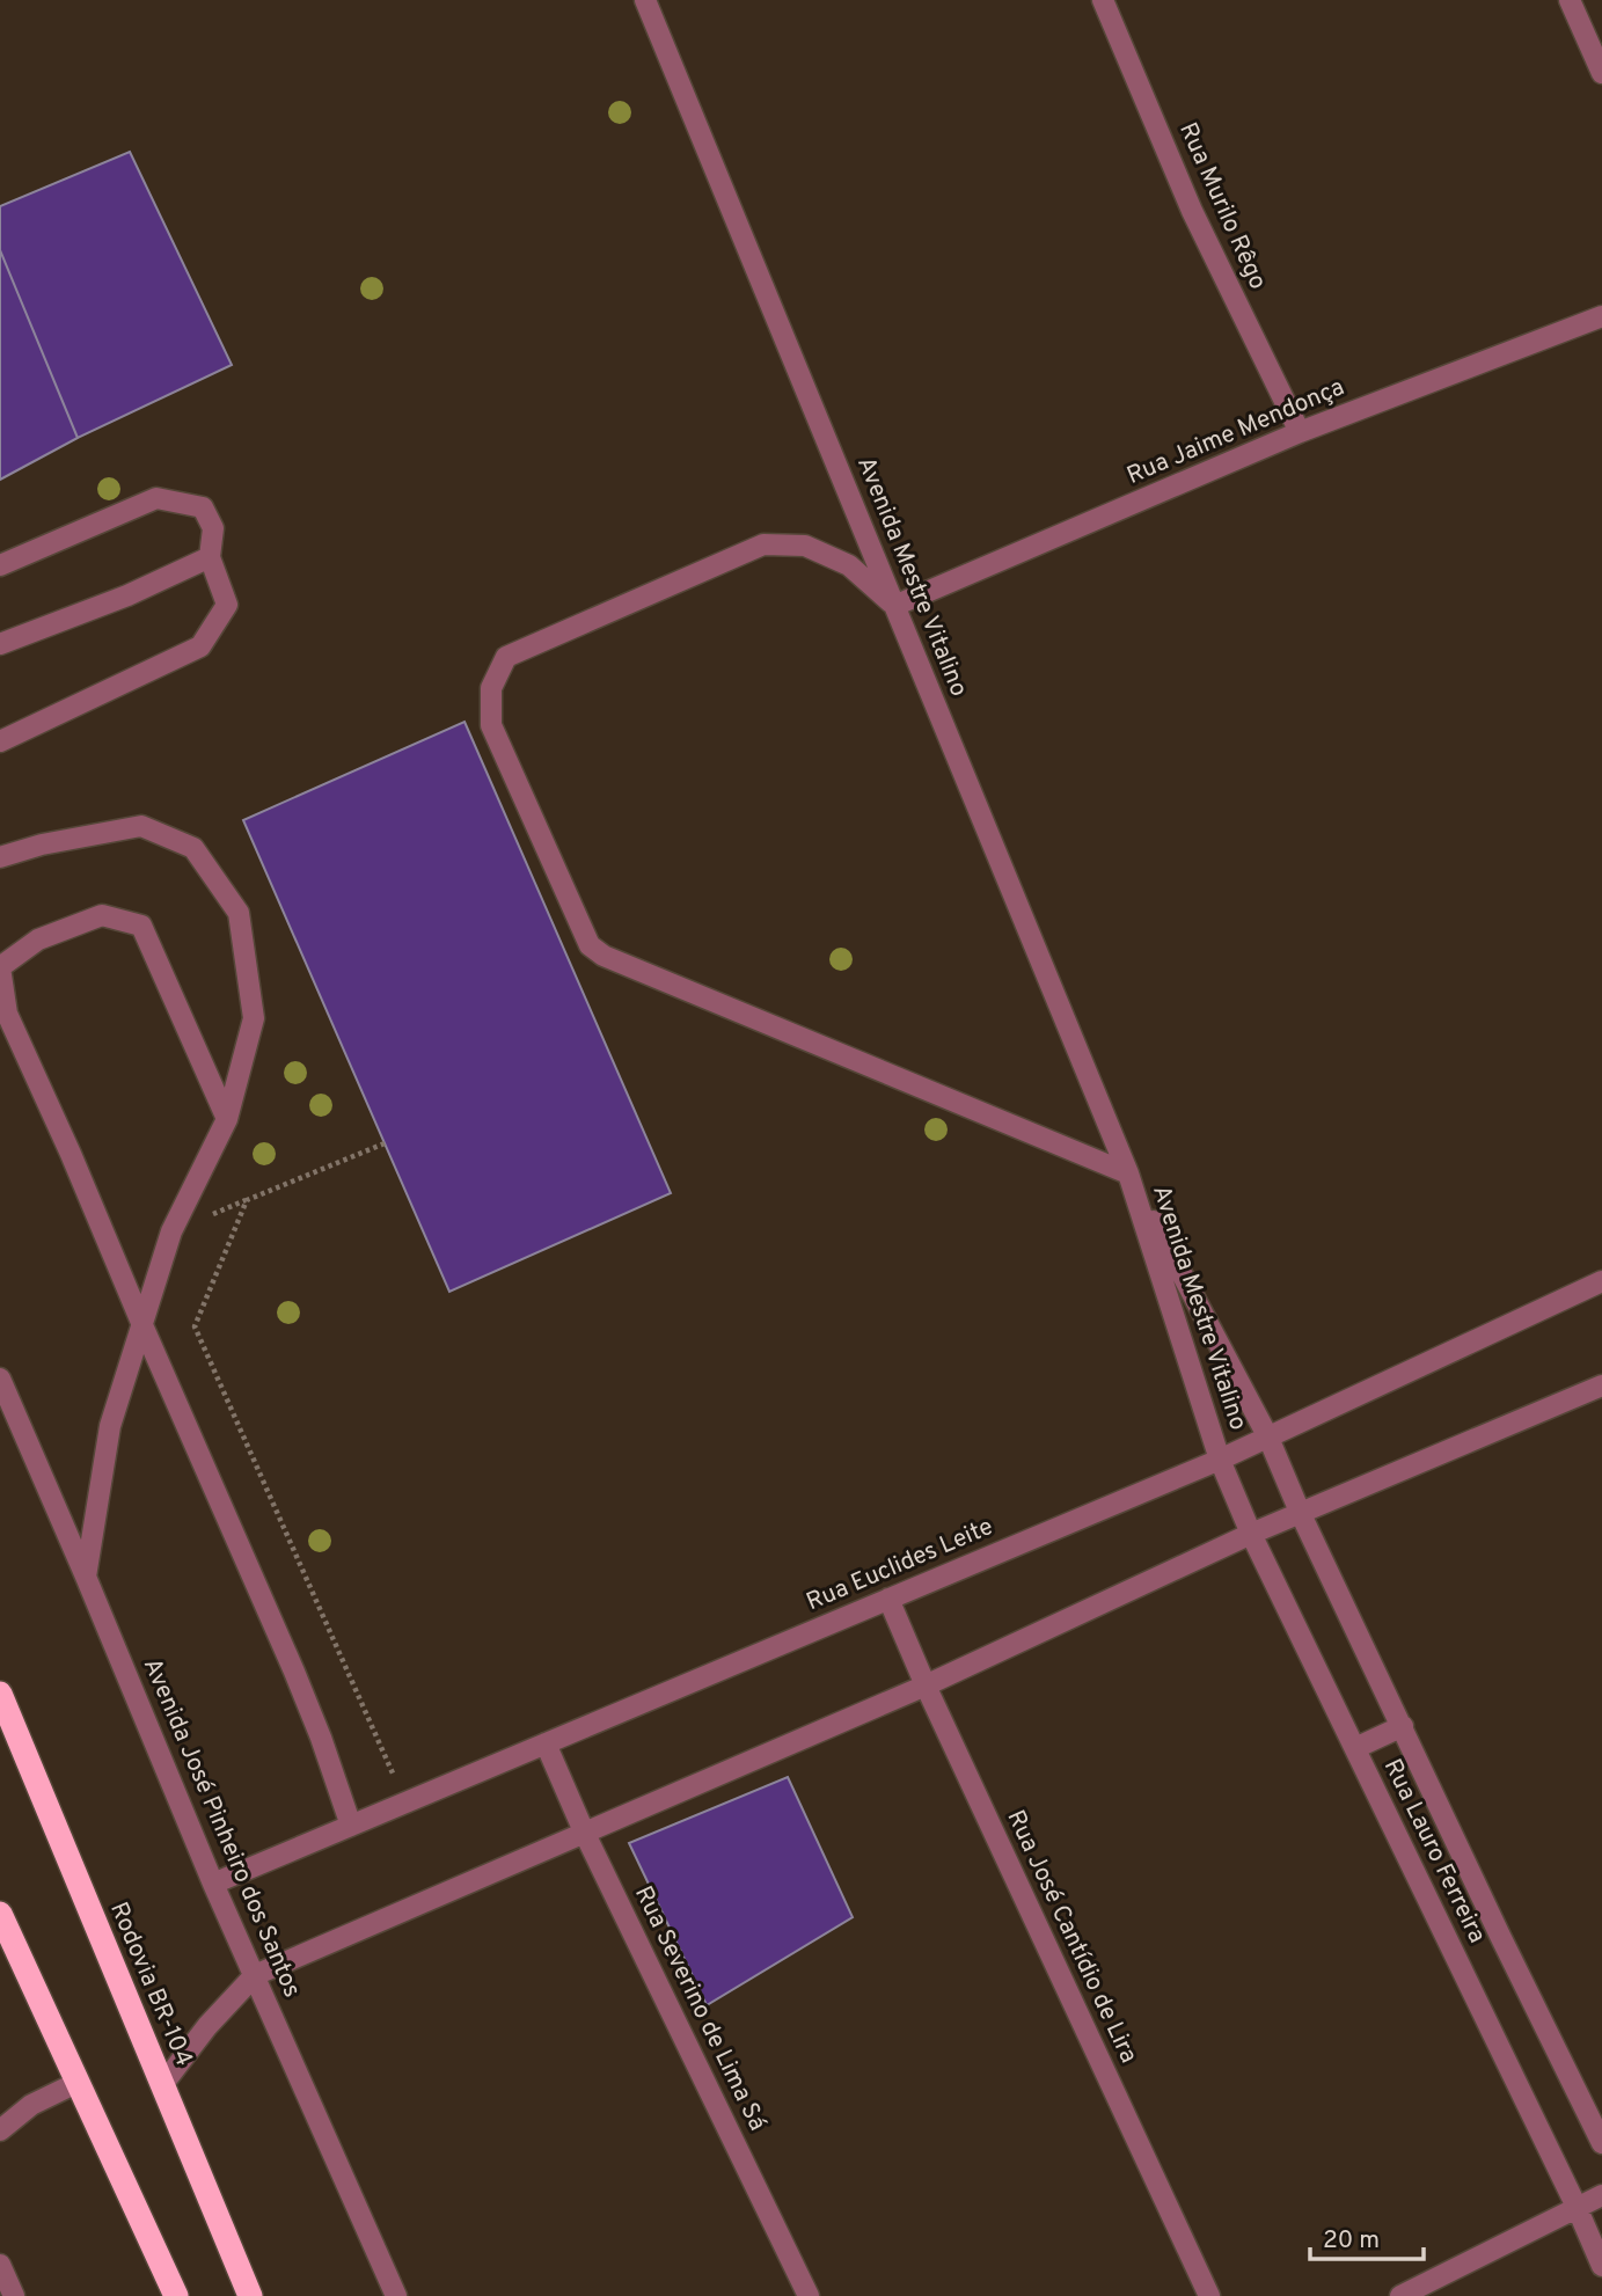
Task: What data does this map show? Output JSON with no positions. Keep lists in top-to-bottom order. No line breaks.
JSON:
{"streets":{"highway":["Rodovia BR-104"],"street":["Rua Murilo Rêgo","Rua Jaime Mendonça","Avenida Mestre Vitalino","Rua Euclides Leite","Avenida José Pinheiro dos Santos","Rua Lauro Ferreira","Rua José Cantídio de Lira","Rua Severino de Lima Sá"]},"crossings":[["Rua Murilo Rêgo","Rua Jaime Mendonça"],["Rua Jaime Mendonça","Avenida Mestre Vitalino"],["Avenida Mestre Vitalino","Rua Euclides Leite"],["Avenida Mestre Vitalino","Rua Lauro Ferreira"],["Rua Euclides Leite","Avenida José Pinheiro dos Santos"],["Rua Euclides Leite","Rua Lauro Ferreira"],["Rua Euclides Leite","Rua José Cantídio de Lira"],["Rua Euclides Leite","Rua Severino de Lima Sá"]],"scale_bar":"20 m"}
